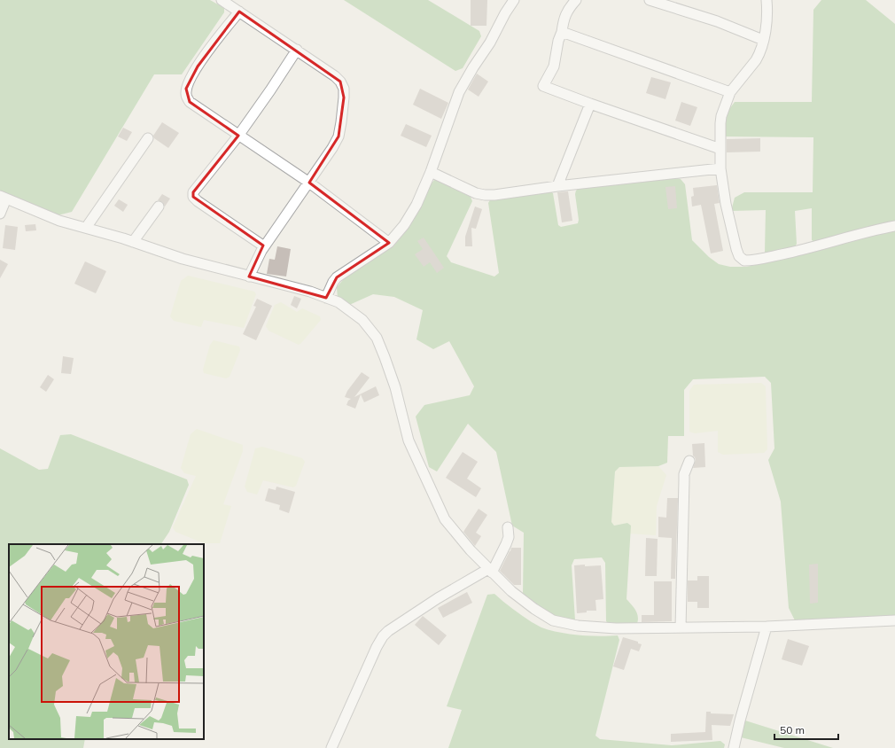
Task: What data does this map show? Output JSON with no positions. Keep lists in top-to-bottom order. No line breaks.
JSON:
{"scale_bar":"50 m"}
